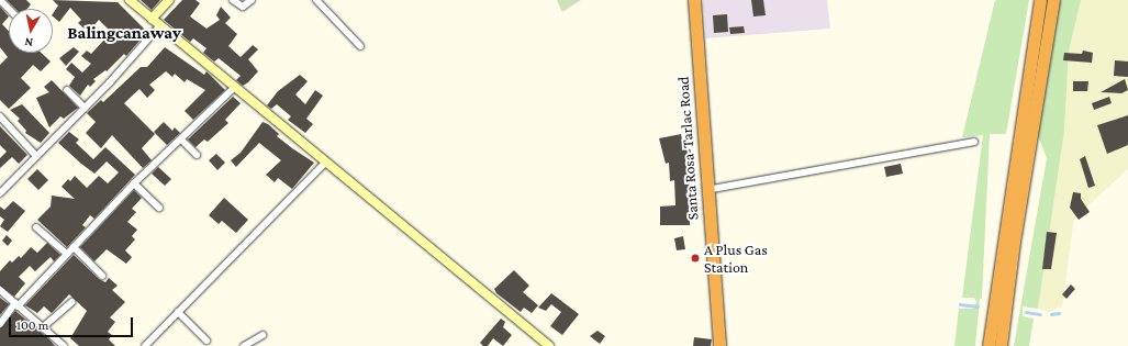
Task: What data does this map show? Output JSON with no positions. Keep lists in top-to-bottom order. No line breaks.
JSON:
{"streets":{"highway":["Santa Rosa-Tarlac Road"]},"districts":["Balingcanaway"],"places":["A Plus Gas Station"],"scale_bar":"100 m","north":"bottom"}
